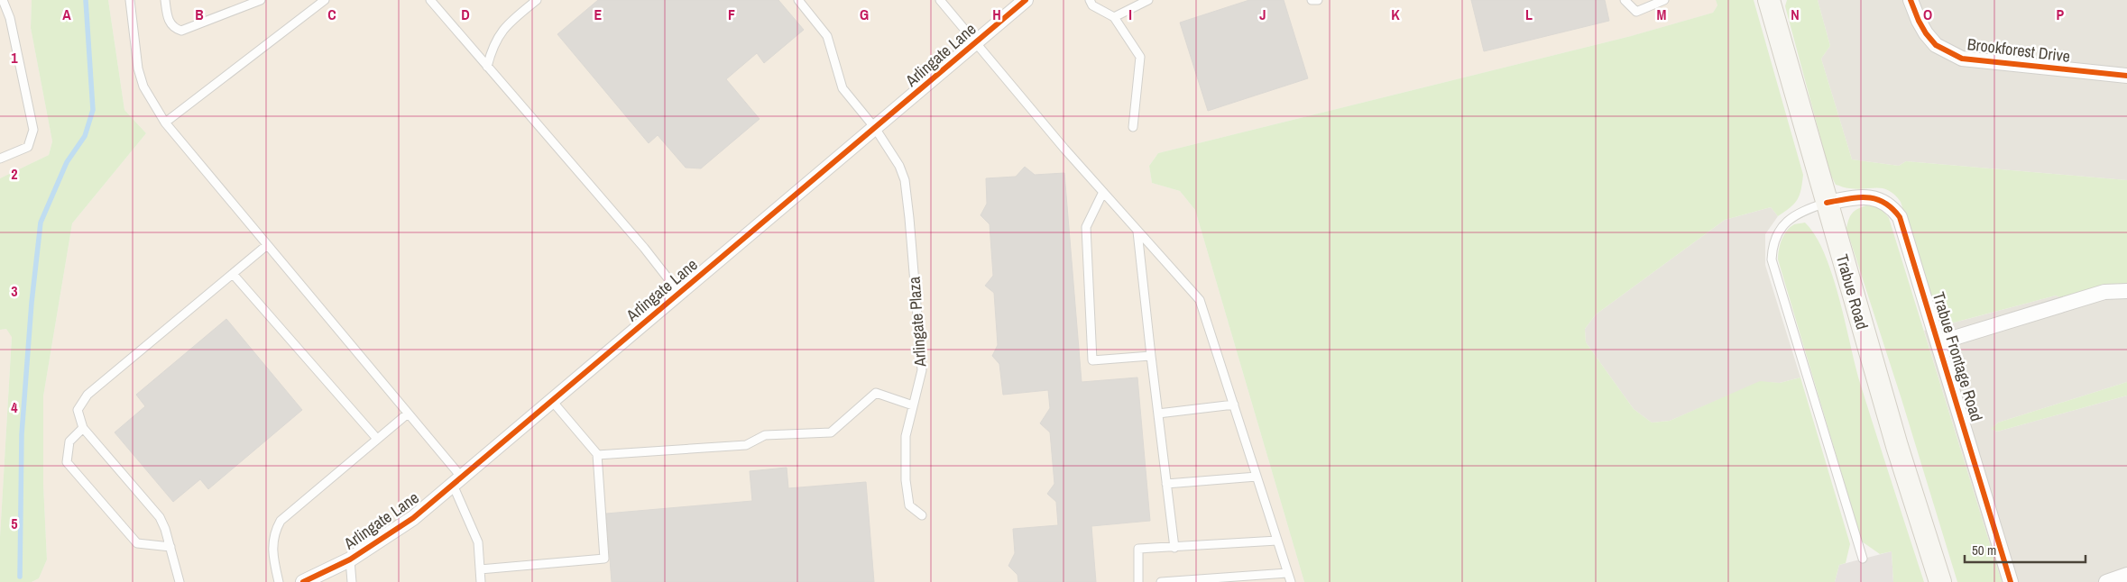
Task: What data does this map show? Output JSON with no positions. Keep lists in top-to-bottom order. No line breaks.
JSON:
{"streets":{"main road":["Trabue Road"],"street":["Brookforest Drive","Arlingate Lane","Trabue Frontage Road"],"lane":["Arlingate Plaza"]},"crossings":[["Arlingate Lane","Arlingate Plaza"],["Trabue Road","Trabue Frontage Road"]],"scale_bar":"50 m","grid":{"columns":["A","B","C","D","E","F","G","H","I","J","K","L","M","N","O","P"],"rows":["1","2","3","4","5"]}}
